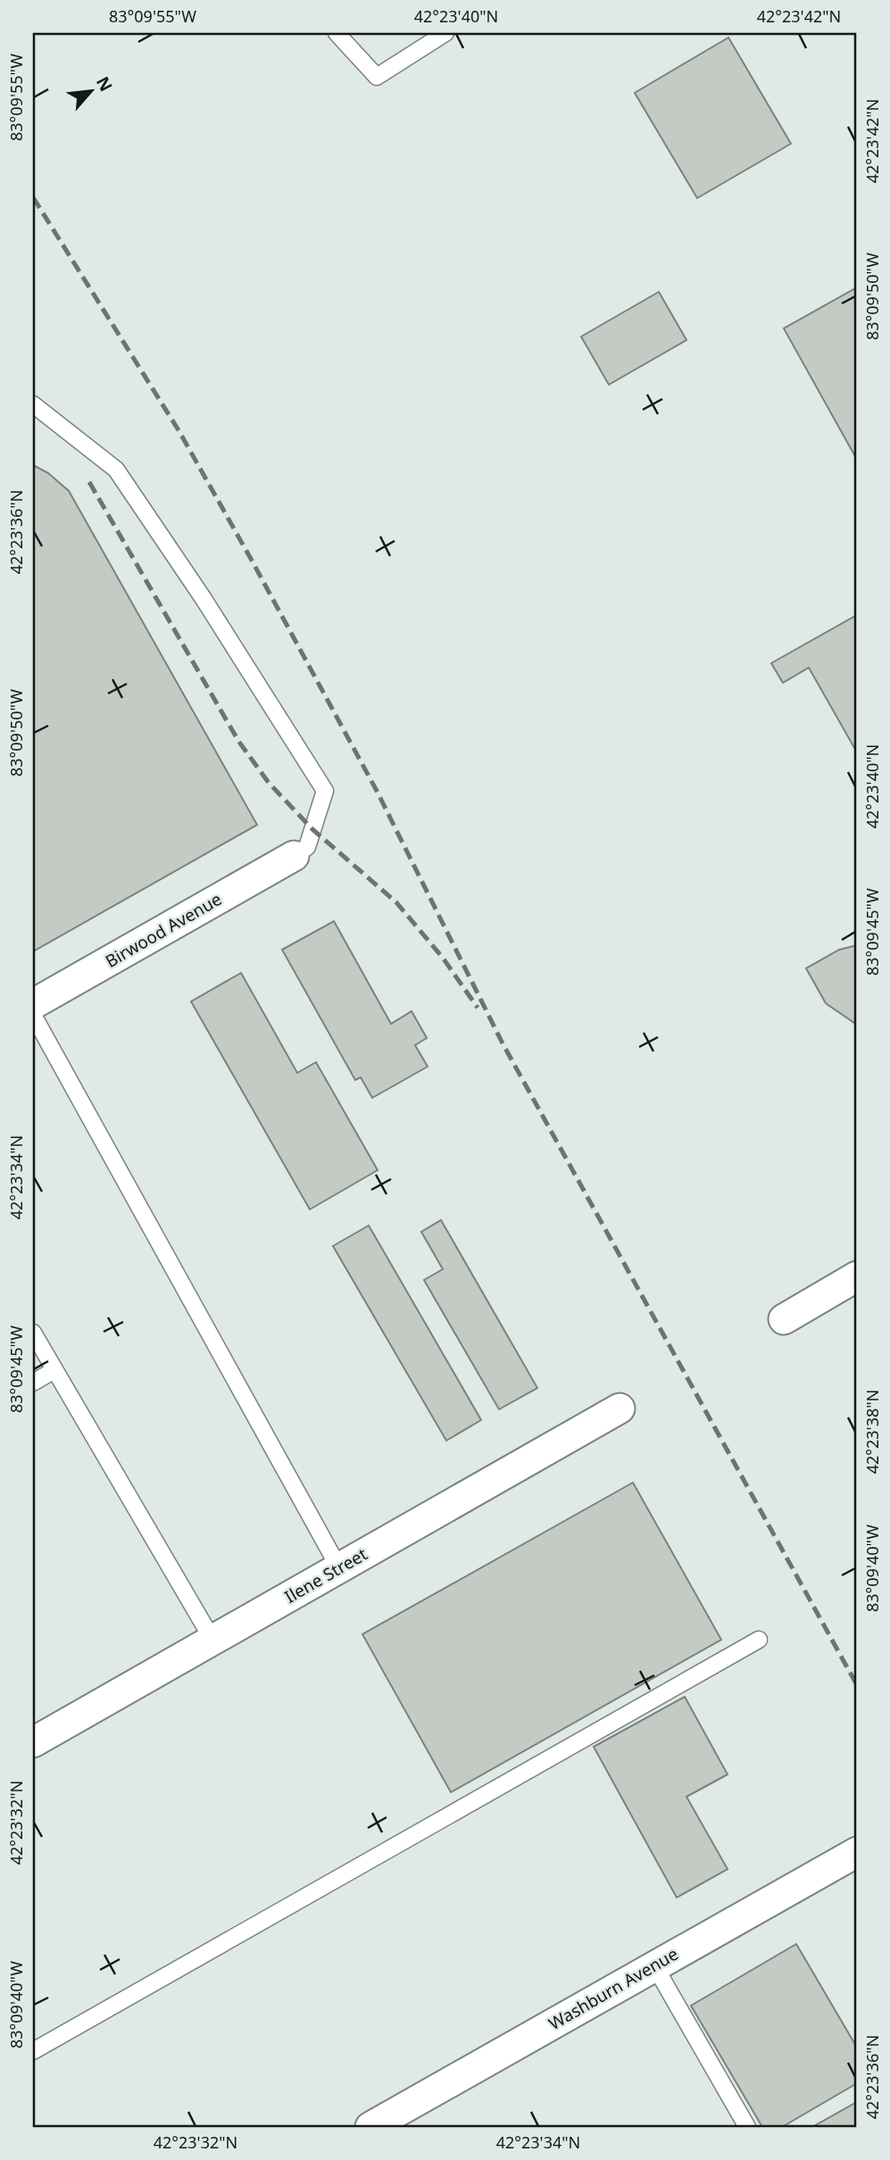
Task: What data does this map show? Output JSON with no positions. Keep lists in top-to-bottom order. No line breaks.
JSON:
{"streets":{"street":["Birwood Avenue","Ilene Street","Washburn Avenue"]},"north":"top right","coordinates":["83°09'55\"W","42°23'40\"N","42°23'42\"N","83°09'50\"W","42°23'36\"N","83°09'45\"W","42°23'34\"N","42°23'38\"N","83°09'40\"W","42°23'32\"N"]}
